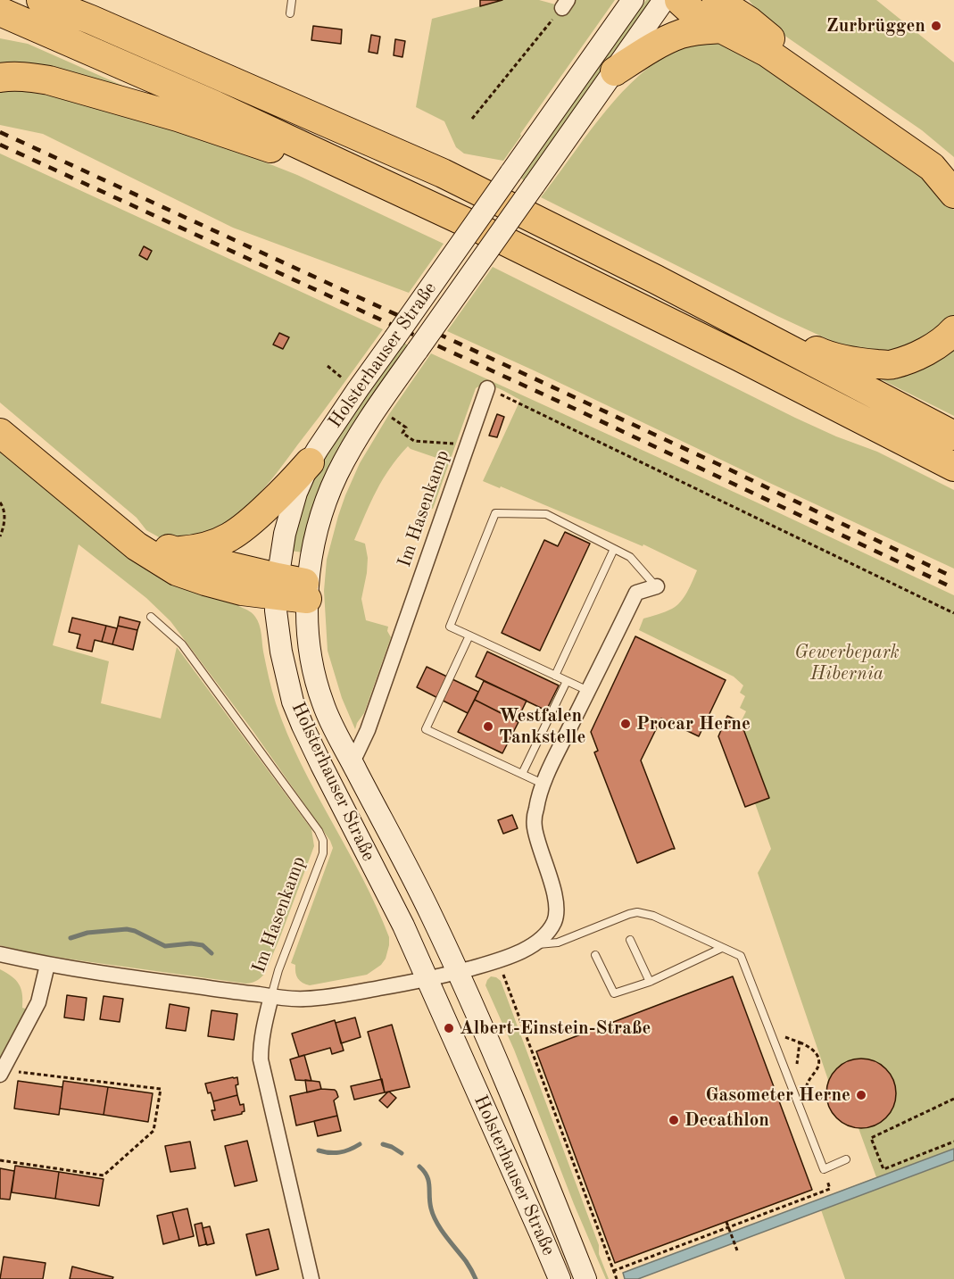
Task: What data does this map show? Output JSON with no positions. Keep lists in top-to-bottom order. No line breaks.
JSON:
{"streets":{"main road":["Holsterhauser Straße"],"street":["Im Hasenkamp"]},"crossings":[["Holsterhauser Straße","Im Hasenkamp"]],"parks":["Gewerbepark Hibernia"],"places":["Zurbrüggen","Procar Herne","Westfalen Tankstelle","Albert-Einstein-Straße","Gasometer Herne","Decathlon"]}
